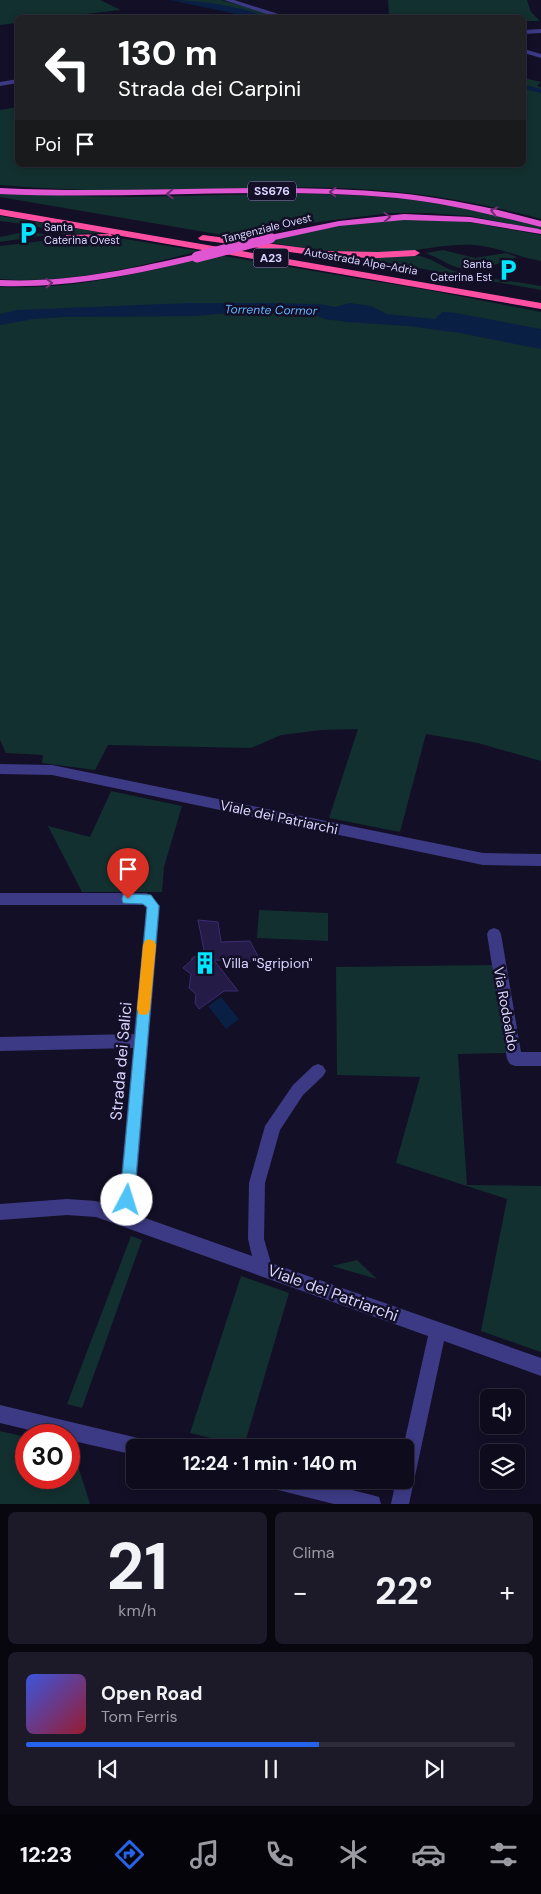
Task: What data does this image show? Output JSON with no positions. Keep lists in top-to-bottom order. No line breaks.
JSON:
{"streets":{"highway":["SS676","Tangenziale Ovest","A23","Autostrada Alpe-Adria"],"street":["Viale dei Patriarchi","Via Rodoaldo","Strada dei Salici"]},"crossings":[["Viale dei Patriarchi","Strada dei Salici"]],"water":["Torrente Cormor"],"places":{"parking":["Santa Caterina Ovest","Santa Caterina Est"],"building":["Villa \"Sgripion\""]},"page":{"turn":["130 m","Strada dei Carpini"],"then":"Poi","limit":"30","trip":"12:24 · 1 min · 140 m","tile":[["21","km/h"],"Clima"],"heat":["−","22°","+"],"song":["Open Road","Tom Ferris"],"tabs":"12:23"}}
